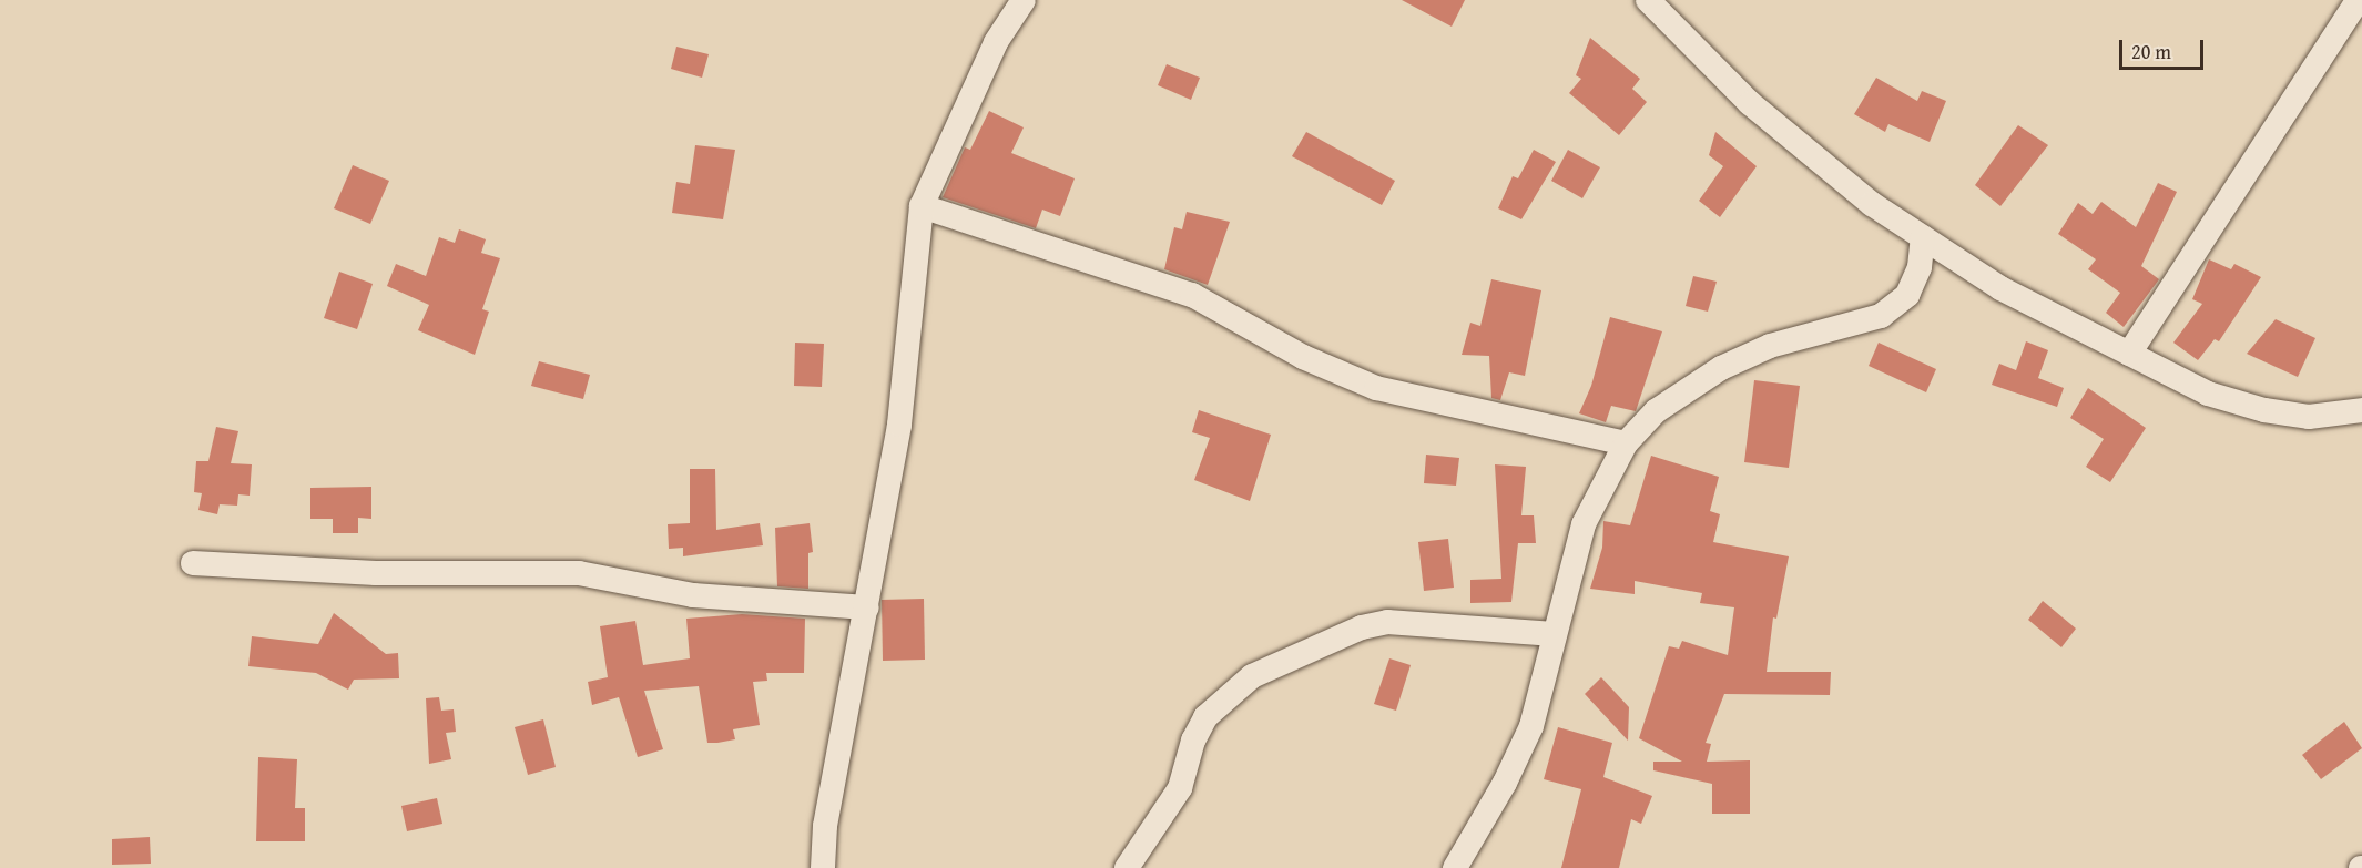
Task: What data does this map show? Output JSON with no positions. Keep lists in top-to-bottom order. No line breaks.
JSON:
{"scale_bar":"20 m"}
